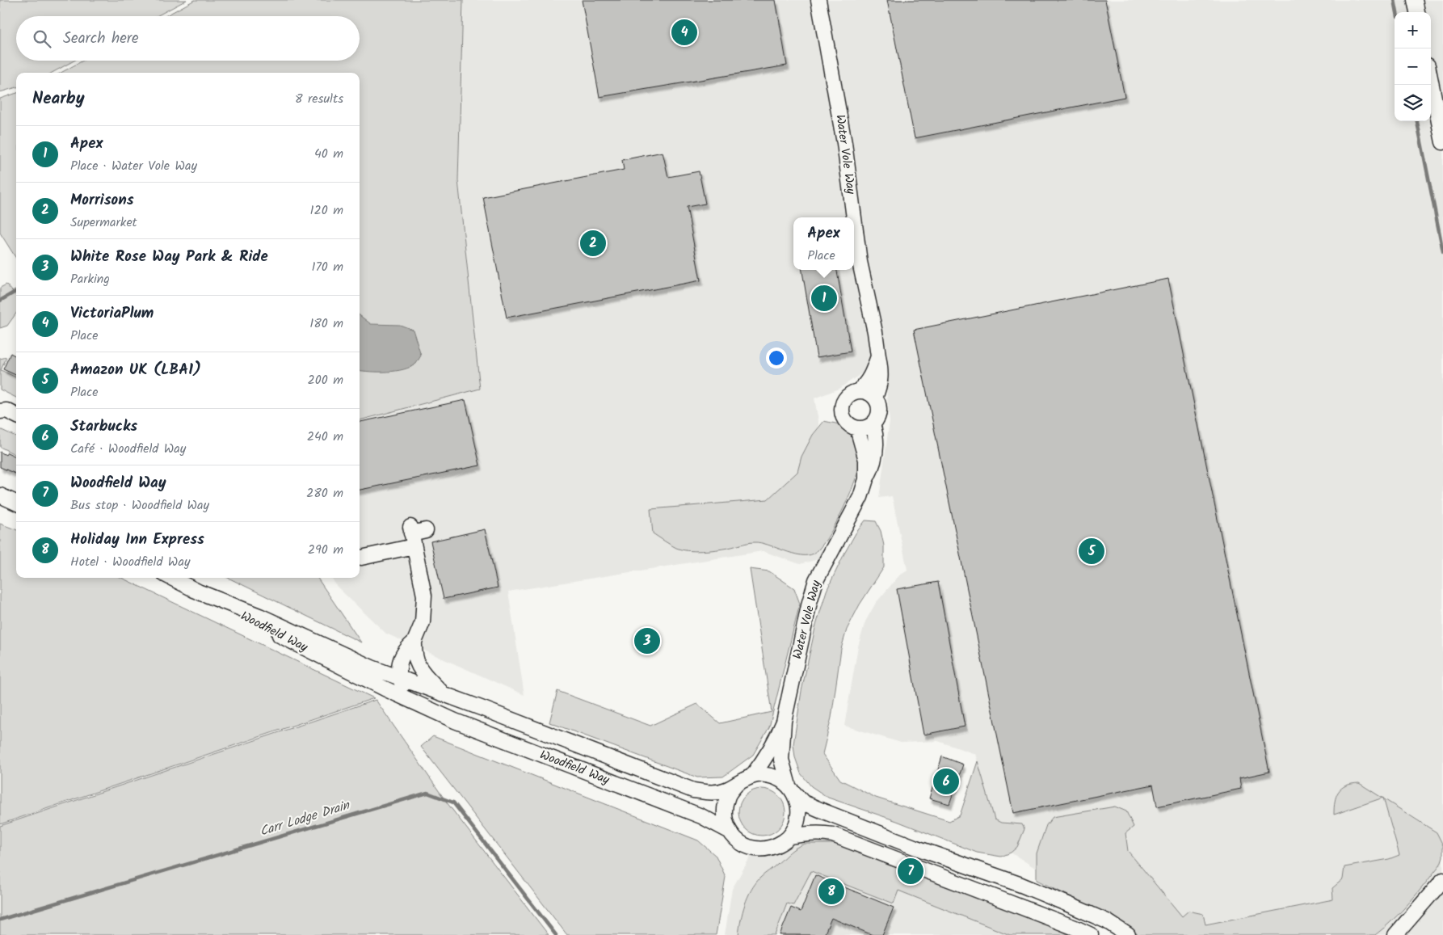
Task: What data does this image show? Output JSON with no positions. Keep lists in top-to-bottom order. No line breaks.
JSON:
{"streets":{"street":["Water Vole Way","Woodfield Way"]},"crossings":[["Water Vole Way","Woodfield Way"]],"water":["Carr Lodge Drain"],"page":{"map_buttons":["+","−"],"search":"Search here","pins":["4","2","1","5","3","6","7","8"],"heading":["Nearby","8 results"],"list":[{"mark":"1","name":"Apex","note":"Place · Water Vole Way","value":"40 m"},{"mark":"2","name":"Morrisons","note":"Supermarket","value":"120 m"},{"mark":"3","name":"White Rose Way Park & Ride","note":"Parking","value":"170 m"},{"mark":"4","name":"VictoriaPlum","note":"Place","value":"180 m"},{"mark":"5","name":"Amazon UK (LBA1)","note":"Place","value":"200 m"},{"mark":"6","name":"Starbucks","note":"Café · Woodfield Way","value":"240 m"},{"mark":"7","name":"Woodfield Way","note":"Bus stop · Woodfield Way","value":"280 m"},{"mark":"8","name":"Holiday Inn Express","note":"Hotel · Woodfield Way","value":"290 m"}],"popup":["Apex","Place"]}}
